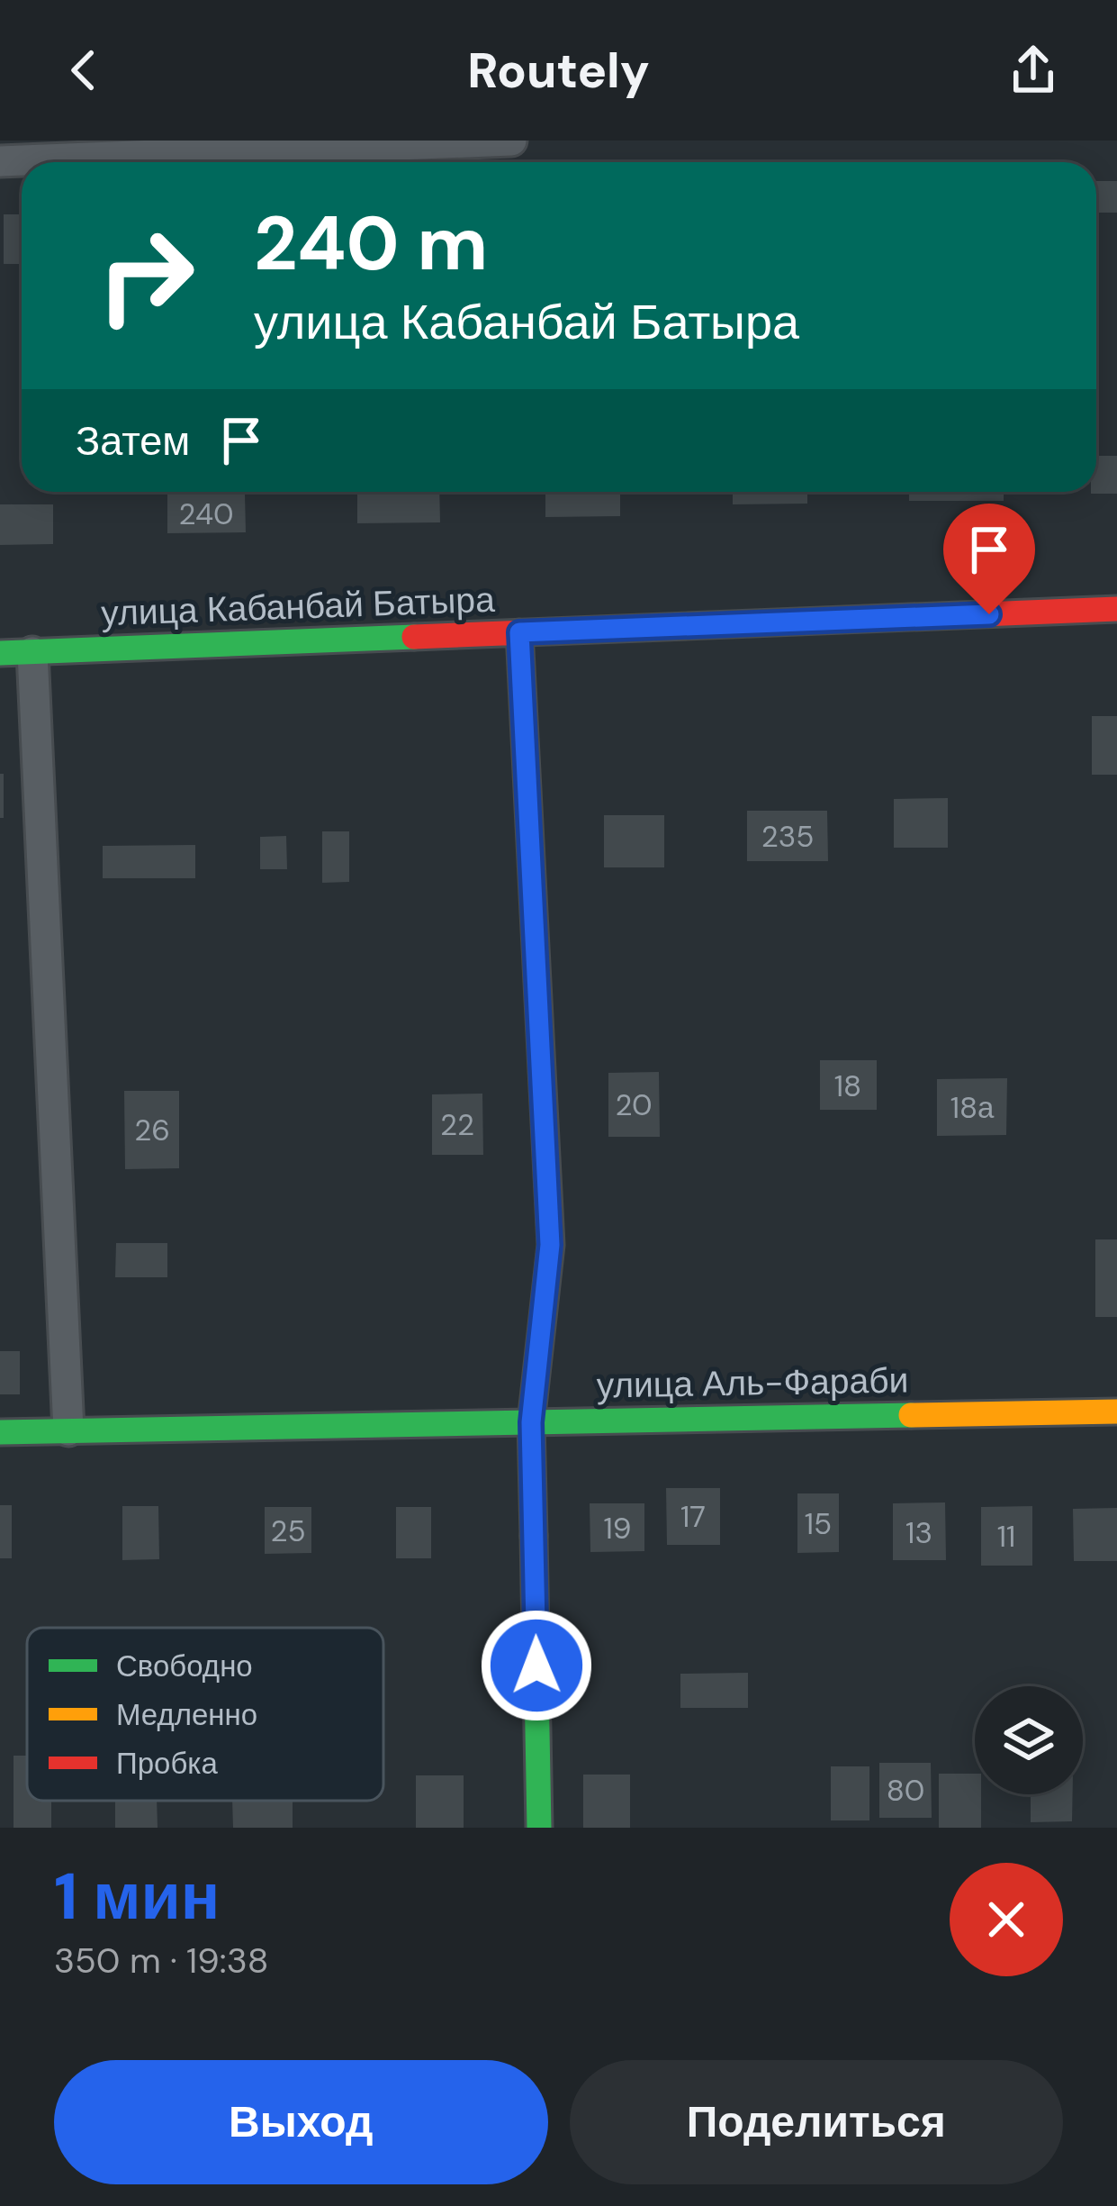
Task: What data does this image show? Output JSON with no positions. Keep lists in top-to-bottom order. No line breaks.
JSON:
{"streets":{"street":["улица Кабанбай Батыра","улица Аль-Фараби"]},"house_numbers":["240","235","18","20","18а","22","26","17","15","19","25","13","11","80"],"legend":["Свободно","Медленно","Пробка"],"page":{"header":"Routely","turn":["240 m","улица Кабанбай Батыра"],"then":"Затем","heading":["1 мин","350 m · 19:38"],"buttons":["Выход","Поделиться"]}}
